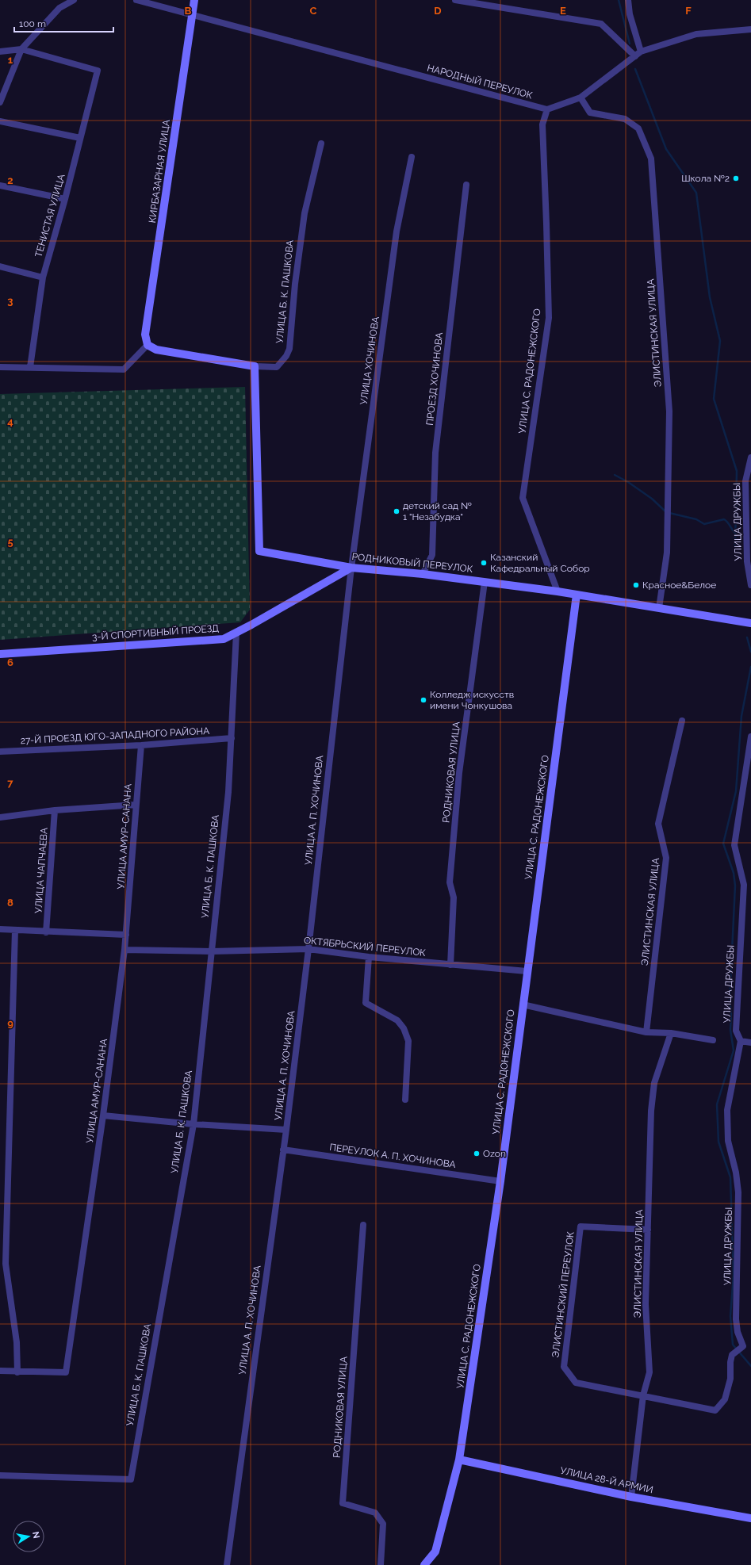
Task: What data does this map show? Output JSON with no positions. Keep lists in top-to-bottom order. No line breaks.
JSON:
{"streets":{"street":["НАРОДНЫЙ ПЕРЕУЛОК","КИРБАЗАРНАЯ УЛИЦА","ТЕНИСТАЯ УЛИЦА","УЛИЦА Б. К. ПАШКОВА","ЭЛИСТИНСКАЯ УЛИЦА","УЛИЦА ХОЧИНОВА","УЛИЦА С. РАДОНЕЖСКОГО","ПРОЕЗД ХОЧИНОВА","УЛИЦА ДРУЖБЫ","РОДНИКОВЫЙ ПЕРЕУЛОК","3-Й СПОРТИВНЫЙ ПРОЕЗД","27-Й ПРОЕЗД ЮГО-ЗАПАДНОГО РАЙОНА","РОДНИКОВАЯ УЛИЦА","УЛИЦА А. П. ХОЧИНОВА","УЛИЦА АМУР-САНАНА","УЛИЦА ЧАПЧАЕВА","ОКТЯБРЬСКИЙ ПЕРЕУЛОК","ПЕРЕУЛОК А. П. ХОЧИНОВА","ЭЛИСТИНСКИЙ ПЕРЕУЛОК","УЛИЦА 28-Й АРМИИ"]},"crossings":[["НАРОДНЫЙ ПЕРЕУЛОК","КИРБАЗАРНАЯ УЛИЦА"],["НАРОДНЫЙ ПЕРЕУЛОК","УЛИЦА С. РАДОНЕЖСКОГО"],["УЛИЦА Б. К. ПАШКОВА","РОДНИКОВЫЙ ПЕРЕУЛОК"],["УЛИЦА Б. К. ПАШКОВА","3-Й СПОРТИВНЫЙ ПРОЕЗД"],["УЛИЦА Б. К. ПАШКОВА","27-Й ПРОЕЗД ЮГО-ЗАПАДНОГО РАЙОНА"],["УЛИЦА Б. К. ПАШКОВА","ОКТЯБРЬСКИЙ ПЕРЕУЛОК"],["ЭЛИСТИНСКАЯ УЛИЦА","РОДНИКОВЫЙ ПЕРЕУЛОК"],["ЭЛИСТИНСКАЯ УЛИЦА","ЭЛИСТИНСКИЙ ПЕРЕУЛОК"],["ЭЛИСТИНСКАЯ УЛИЦА","УЛИЦА 28-Й АРМИИ"],["УЛИЦА ХОЧИНОВА","РОДНИКОВЫЙ ПЕРЕУЛОК"],["УЛИЦА ХОЧИНОВА","3-Й СПОРТИВНЫЙ ПРОЕЗД"],["УЛИЦА ХОЧИНОВА","УЛИЦА А. П. ХОЧИНОВА"],["УЛИЦА С. РАДОНЕЖСКОГО","РОДНИКОВЫЙ ПЕРЕУЛОК"],["УЛИЦА С. РАДОНЕЖСКОГО","ОКТЯБРЬСКИЙ ПЕРЕУЛОК"],["УЛИЦА С. РАДОНЕЖСКОГО","ПЕРЕУЛОК А. П. ХОЧИНОВА"],["УЛИЦА С. РАДОНЕЖСКОГО","УЛИЦА 28-Й АРМИИ"],["ПРОЕЗД ХОЧИНОВА","РОДНИКОВЫЙ ПЕРЕУЛОК"],["УЛИЦА ДРУЖБЫ","ЭЛИСТИНСКИЙ ПЕРЕУЛОК"],["РОДНИКОВЫЙ ПЕРЕУЛОК","3-Й СПОРТИВНЫЙ ПРОЕЗД"],["РОДНИКОВЫЙ ПЕРЕУЛОК","РОДНИКОВАЯ УЛИЦА"],["РОДНИКОВЫЙ ПЕРЕУЛОК","УЛИЦА А. П. ХОЧИНОВА"],["3-Й СПОРТИВНЫЙ ПРОЕЗД","УЛИЦА А. П. ХОЧИНОВА"],["27-Й ПРОЕЗД ЮГО-ЗАПАДНОГО РАЙОНА","УЛИЦА АМУР-САНАНА"],["РОДНИКОВАЯ УЛИЦА","ОКТЯБРЬСКИЙ ПЕРЕУЛОК"],["УЛИЦА А. П. ХОЧИНОВА","ОКТЯБРЬСКИЙ ПЕРЕУЛОК"],["УЛИЦА А. П. ХОЧИНОВА","ПЕРЕУЛОК А. П. ХОЧИНОВА"],["УЛИЦА АМУР-САНАНА","ОКТЯБРЬСКИЙ ПЕРЕУЛОК"]],"places":["Школа №2","детский сад № 1 \"Незабудка\"","Казанский Кафедральный Собор","Красное&Белое","Колледж искусств имени Чонкушова","Ozon"],"scale_bar":"100 m","north":"right","grid":{"columns":["B","C","D","E","F"],"rows":["1","2","3","4","5","6","7","8","9"]}}
